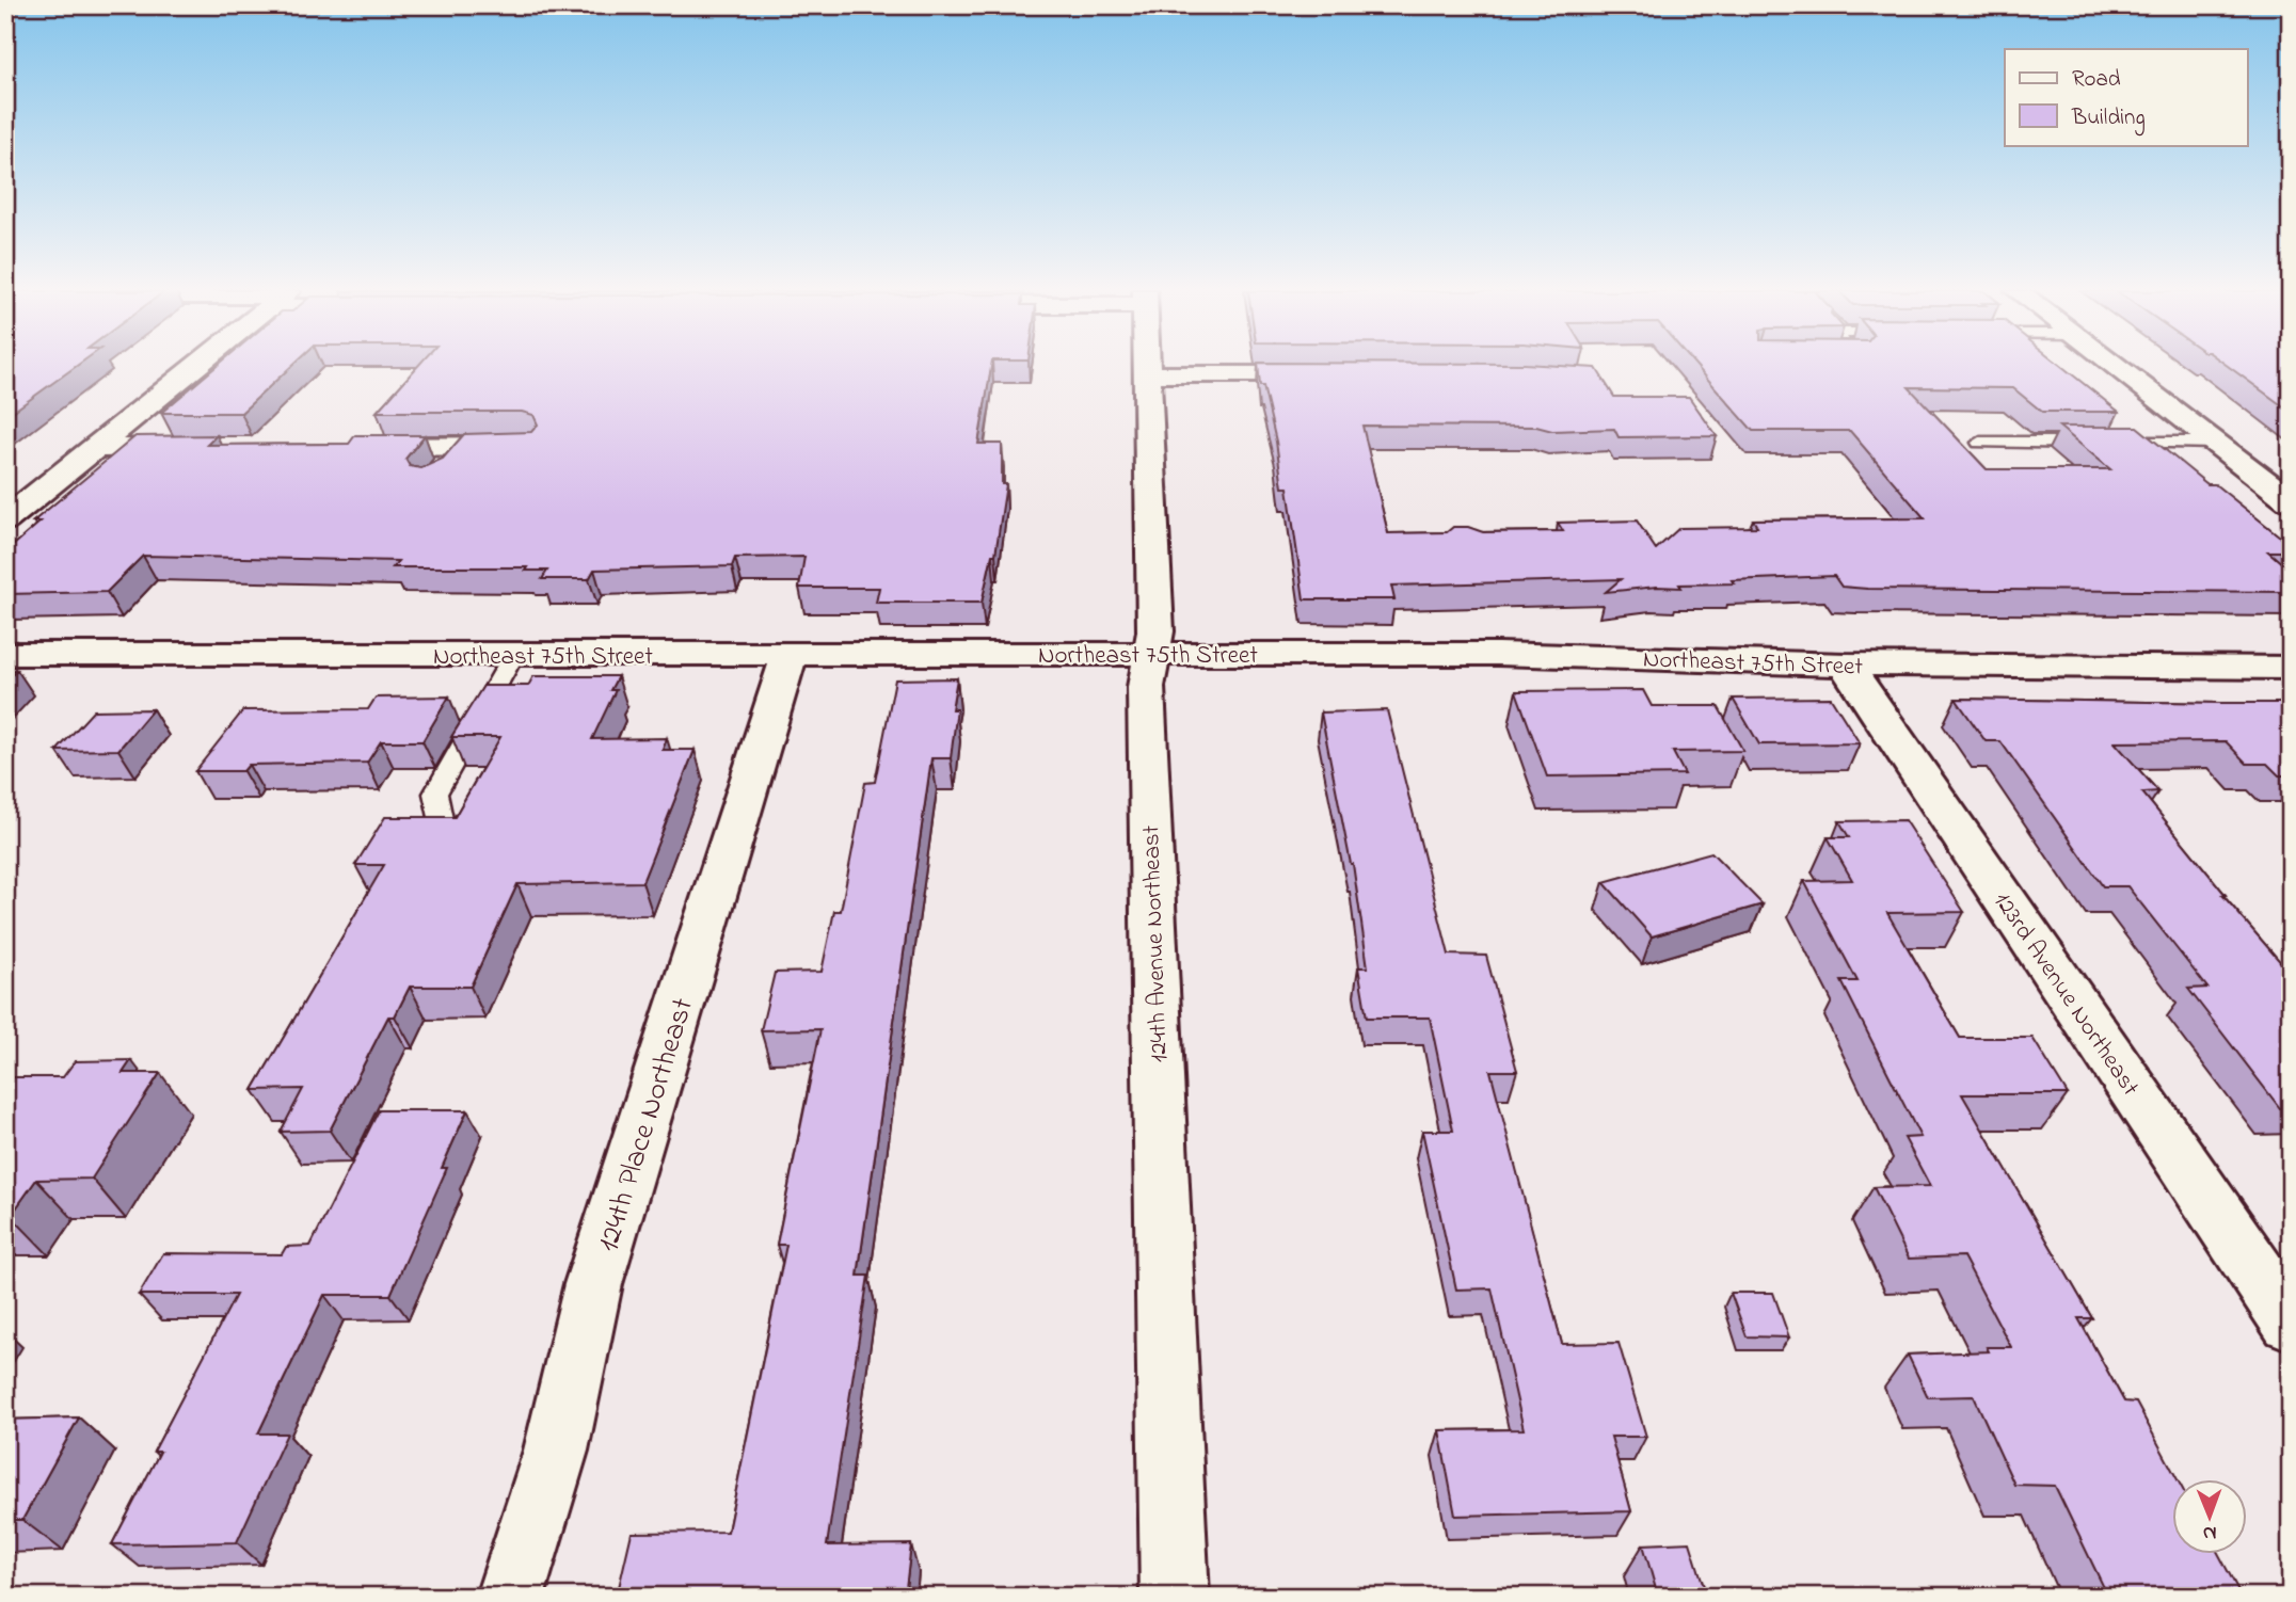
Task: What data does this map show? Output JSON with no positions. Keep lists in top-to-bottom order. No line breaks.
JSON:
{"streets":{"street":["Northeast 75th Street","124th Avenue Northeast","123rd Avenue Northeast","124th Place Northeast"]},"crossings":[["Northeast 75th Street","124th Avenue Northeast"],["Northeast 75th Street","123rd Avenue Northeast"],["Northeast 75th Street","124th Place Northeast"]],"legend":["Road","Building"],"north":"bottom"}
